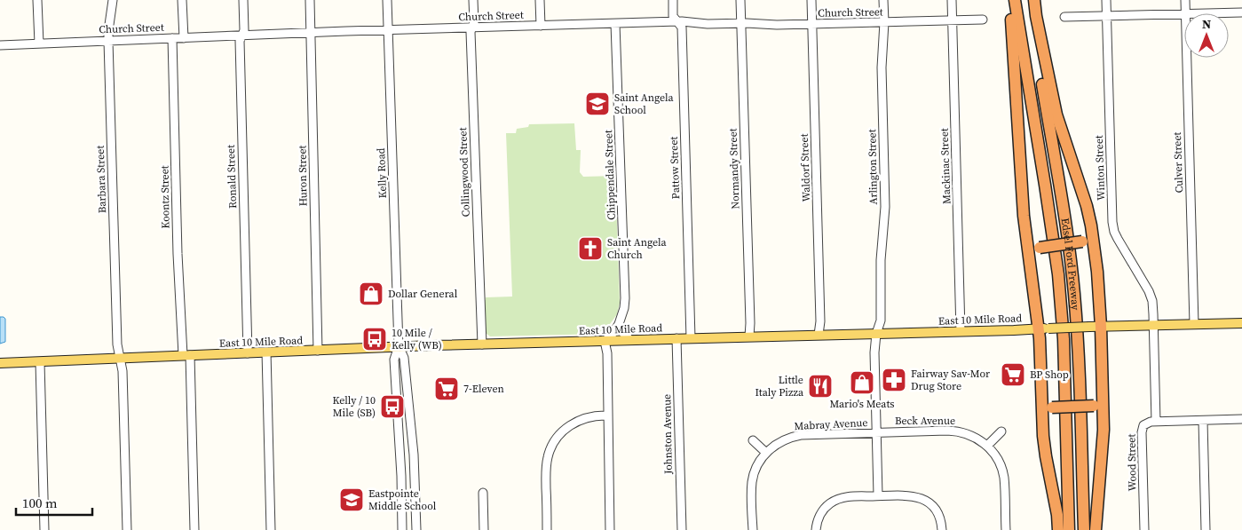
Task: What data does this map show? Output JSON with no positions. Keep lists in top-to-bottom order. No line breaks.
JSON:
{"streets":{"highway":["Edsel Ford Freeway"],"main road":["East 10 Mile Road"],"street":["Church Street","Culver Street","Mackinac Street","Arlington Street","Pattow Street","Waldorf Street","Winton Street","Normandy Street","Collingwood Street","Kelly Road","Chippendale Street","Huron Street","Ronald Street","Barbara Street","Koontz Street","Beck Avenue","Mabray Avenue","Johnston Avenue","Wood Street"]},"crossings":[["Church Street","Mackinac Street"],["Church Street","Arlington Street"],["Church Street","Pattow Street"],["Church Street","Waldorf Street"],["Church Street","Normandy Street"],["Church Street","Collingwood Street"],["Church Street","Kelly Road"],["Church Street","Chippendale Street"],["Church Street","Huron Street"],["Church Street","Ronald Street"],["Church Street","Barbara Street"],["Church Street","Koontz Street"],["Culver Street","East 10 Mile Road"],["Mackinac Street","East 10 Mile Road"],["Arlington Street","East 10 Mile Road"],["Arlington Street","Beck Avenue"],["Arlington Street","Mabray Avenue"],["Pattow Street","East 10 Mile Road"],["Waldorf Street","East 10 Mile Road"],["Winton Street","East 10 Mile Road"],["Normandy Street","East 10 Mile Road"],["Collingwood Street","East 10 Mile Road"],["Kelly Road","East 10 Mile Road"],["Chippendale Street","East 10 Mile Road"],["Huron Street","East 10 Mile Road"],["Ronald Street","East 10 Mile Road"],["Barbara Street","East 10 Mile Road"],["Koontz Street","East 10 Mile Road"],["East 10 Mile Road","Johnston Avenue"],["Beck Avenue","Mabray Avenue"]],"places":{"school or university":["Saint Angela School","Eastpointe Middle School"],"church":["Saint Angela Church"],"shop":["Dollar General","Mario's Meats"],"bus stop":["10 Mile / Kelly (WB)","Kelly / 10 Mile (SB)"],"supermarket":["BP Shop","7-Eleven"],"pharmacy":["Fairway Sav-Mor Drug Store"],"restaurant":["Little Italy Pizza"]},"scale_bar":"100 m","north":"top"}
